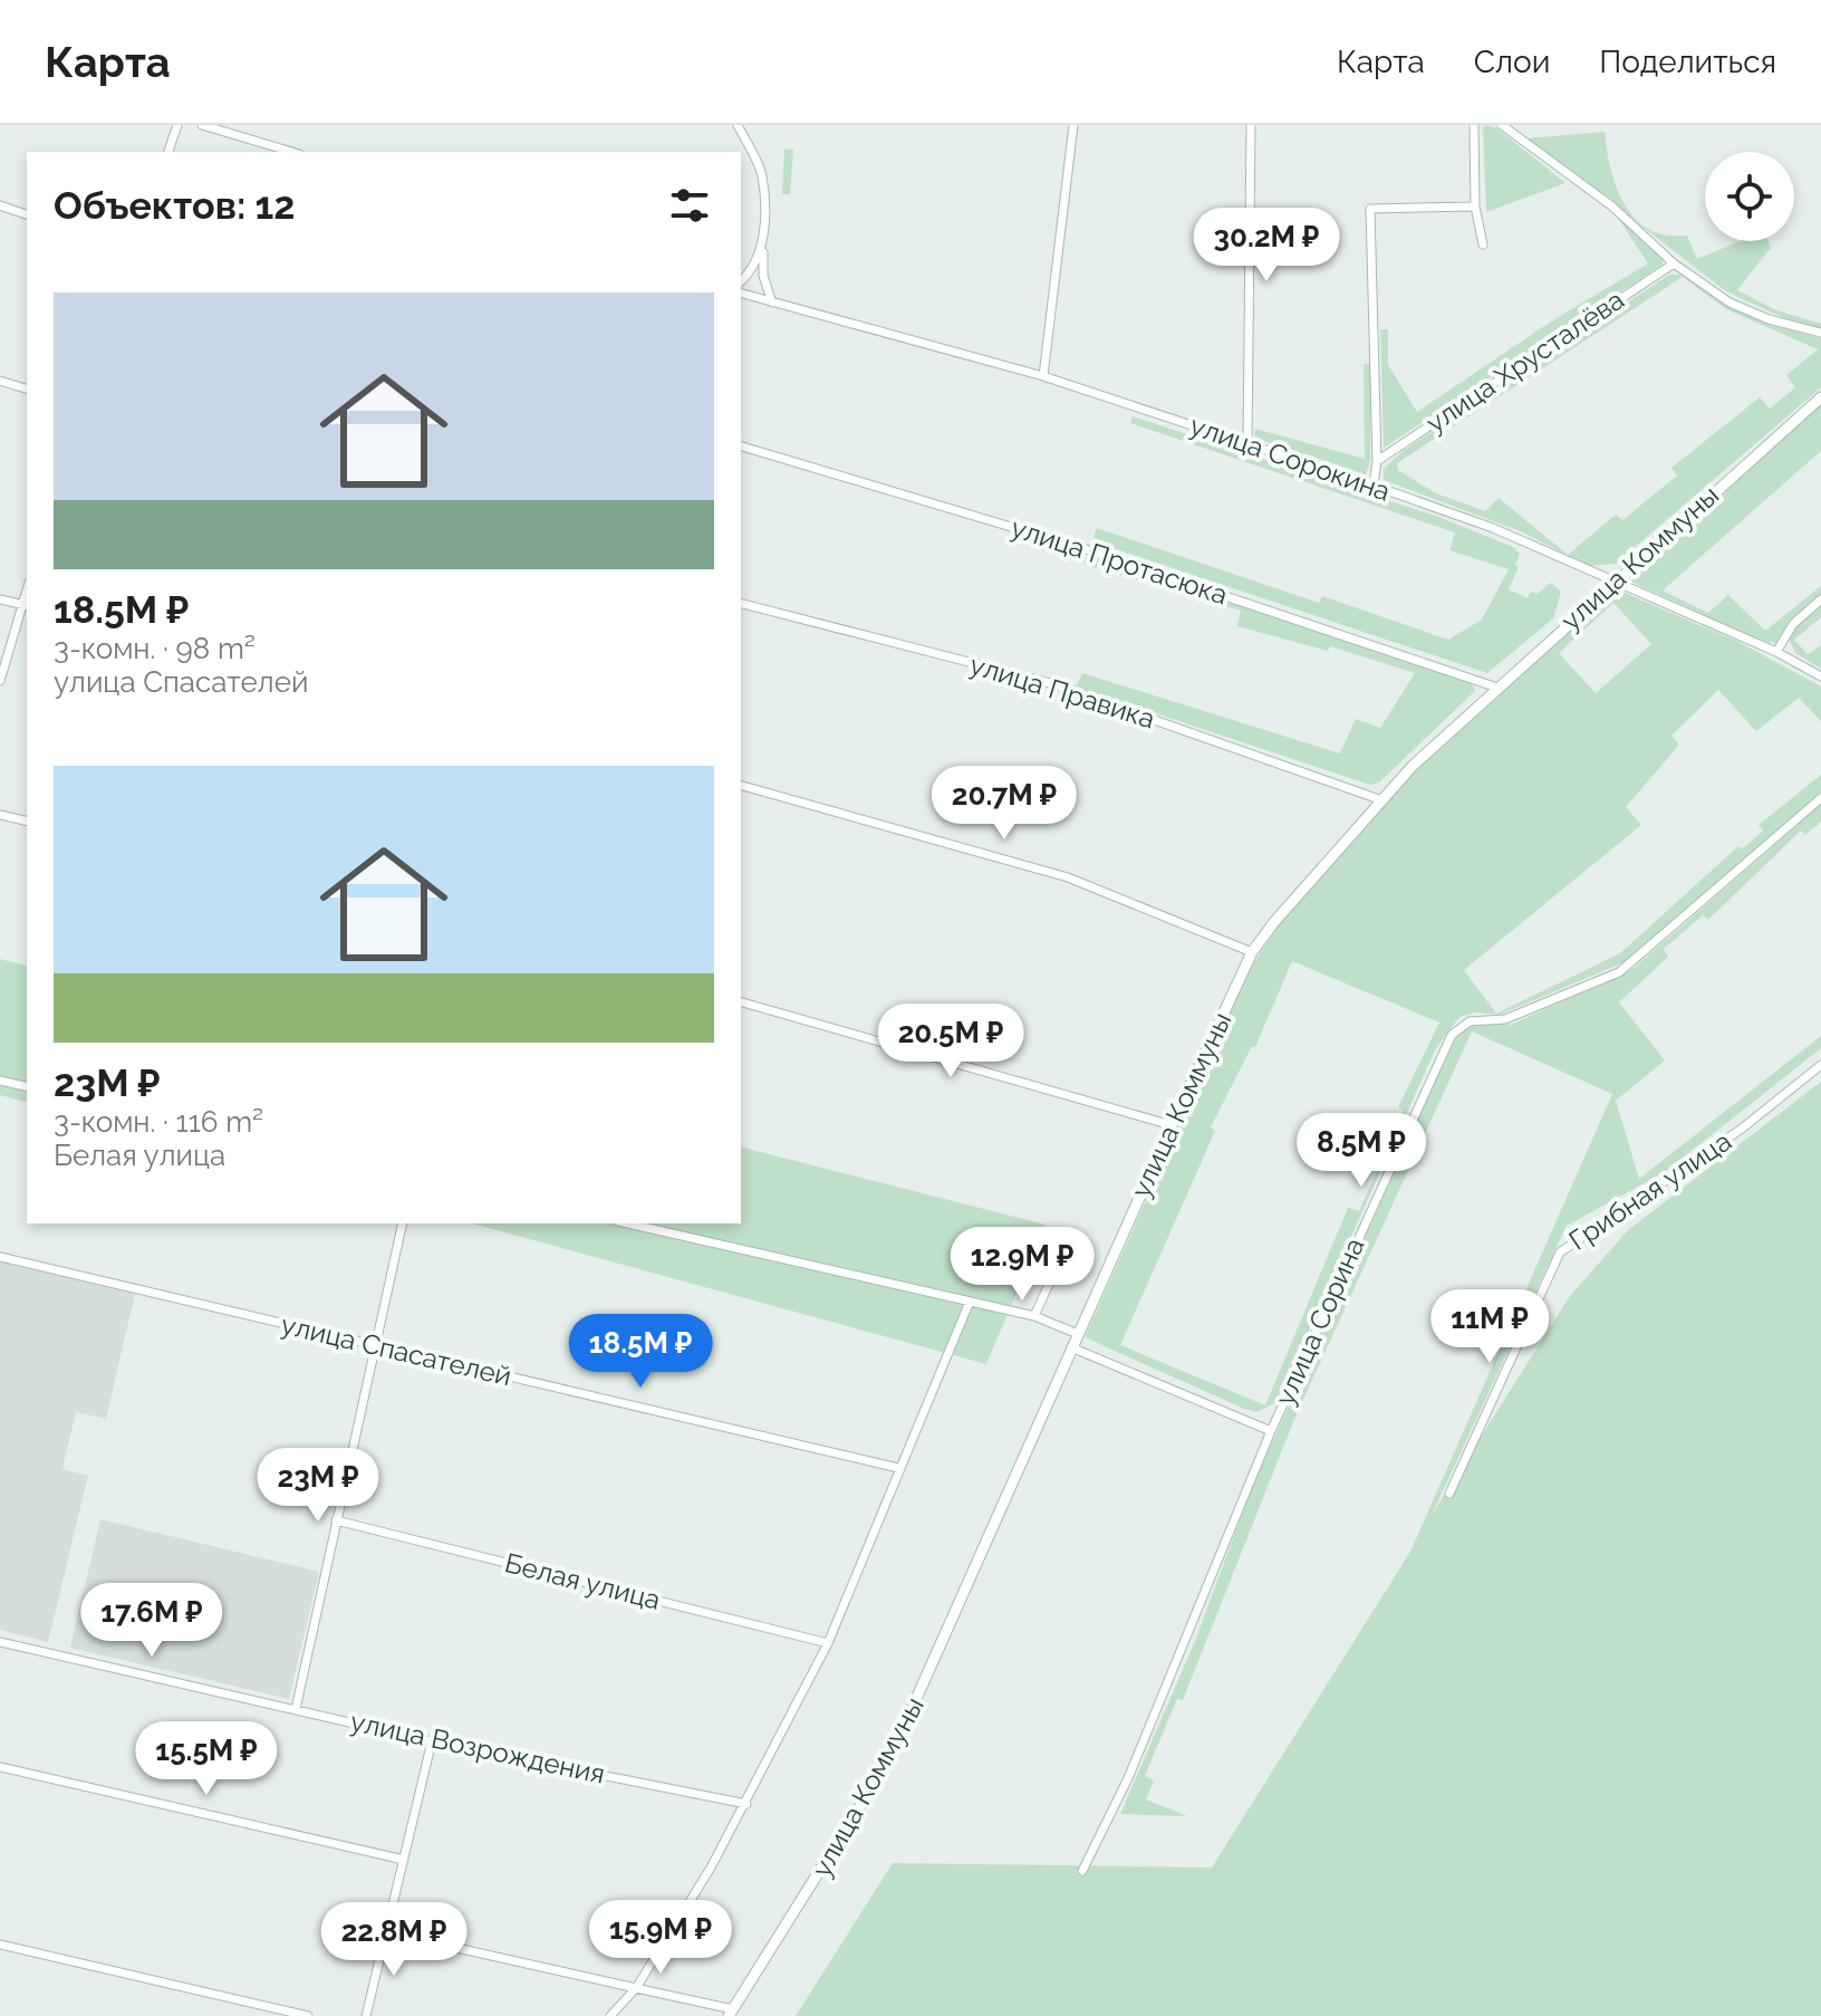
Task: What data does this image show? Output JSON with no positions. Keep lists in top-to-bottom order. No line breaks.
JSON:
{"streets":{"street":["улица Хрусталёва","улица Сорокина","улица Коммуны","улица Протасюка","улица Правика","Грибная улица","улица Сорина","улица Спасателей","Белая улица","улица Возрождения"]},"crossings":[["улица Сорокина","улица Коммуны"],["улица Коммуны","улица Протасюка"],["улица Коммуны","улица Правика"]],"page":{"header":"Карта","nav":["Карта","Слои","Поделиться"],"heading":"Объектов: 12","price":["30.2M ₽","20.7M ₽","20.5M ₽","8.5M ₽","12.9M ₽","11M ₽","18.5M ₽","23M ₽","17.6M ₽","15.5M ₽","15.9M ₽","22.8M ₽"],"list":[{"name":"18.5M ₽","note":"3-комн. · 98 m² · улица Спасателей"},{"name":"23M ₽","note":"3-комн. · 116 m² · Белая улица"}]}}
